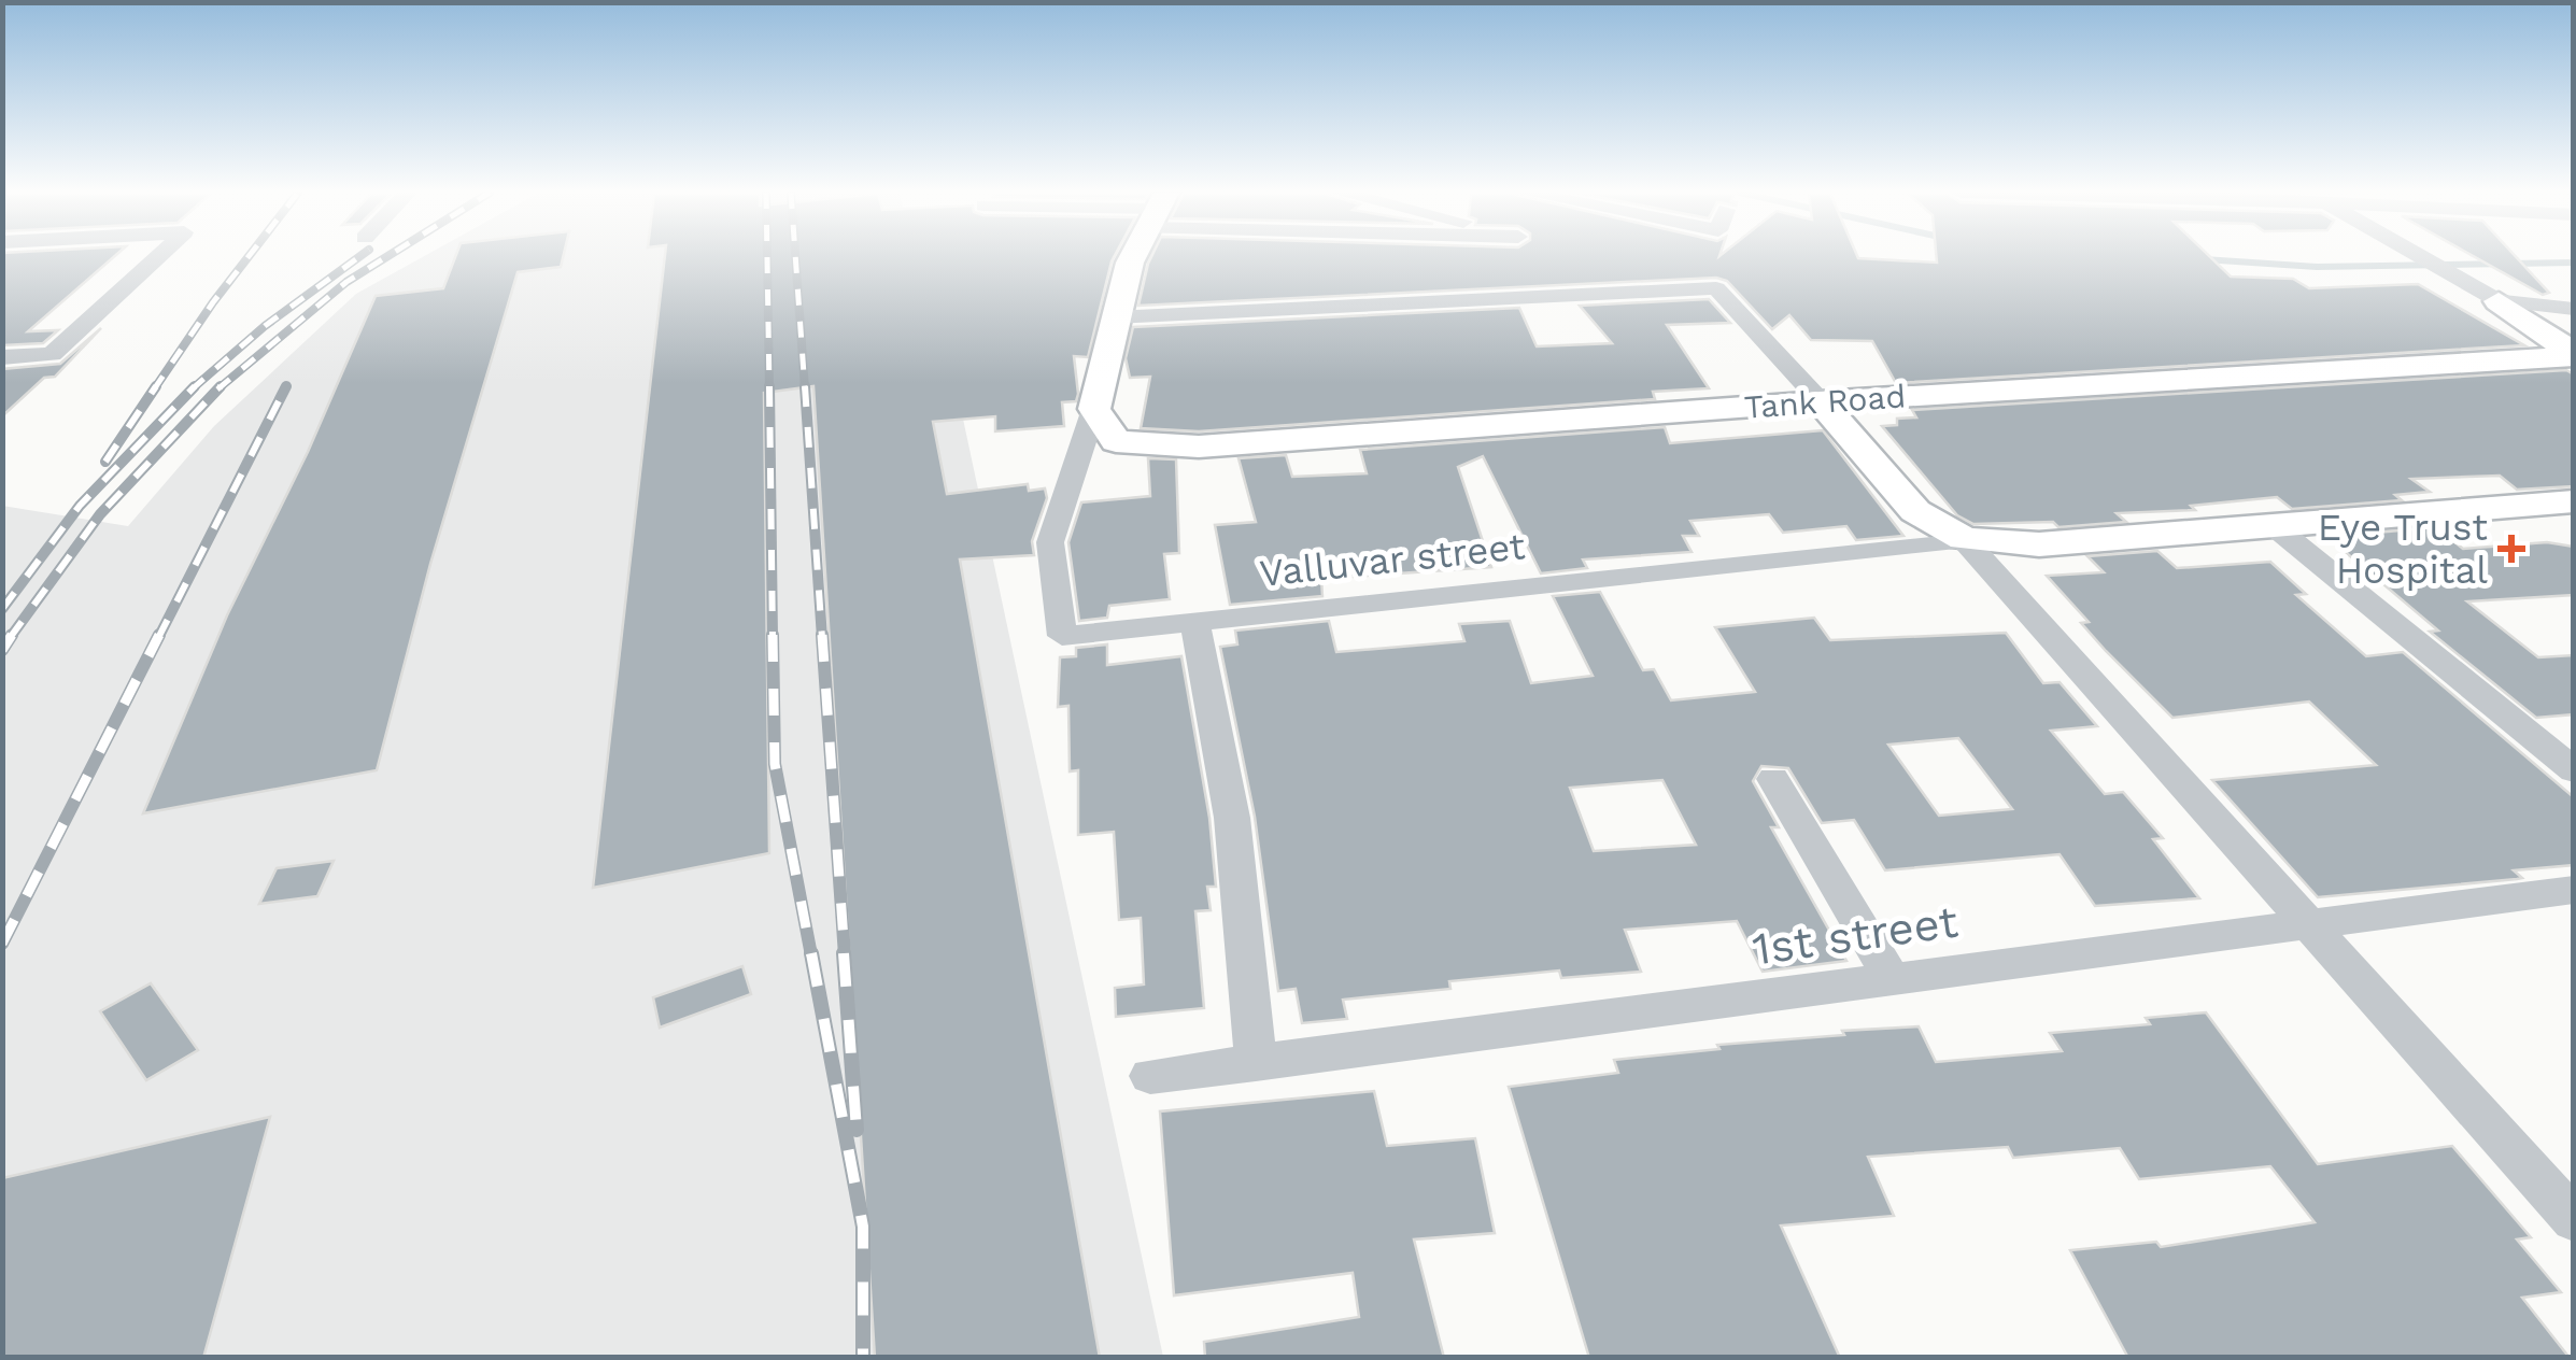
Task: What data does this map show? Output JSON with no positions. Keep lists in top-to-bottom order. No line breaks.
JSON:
{"streets":{"main road":["Tank Road"],"street":["Valluvar street","1st street"]},"crossings":[["Tank Road","Valluvar street"]],"places":{"health":["Eye Trust Hospital"]}}
